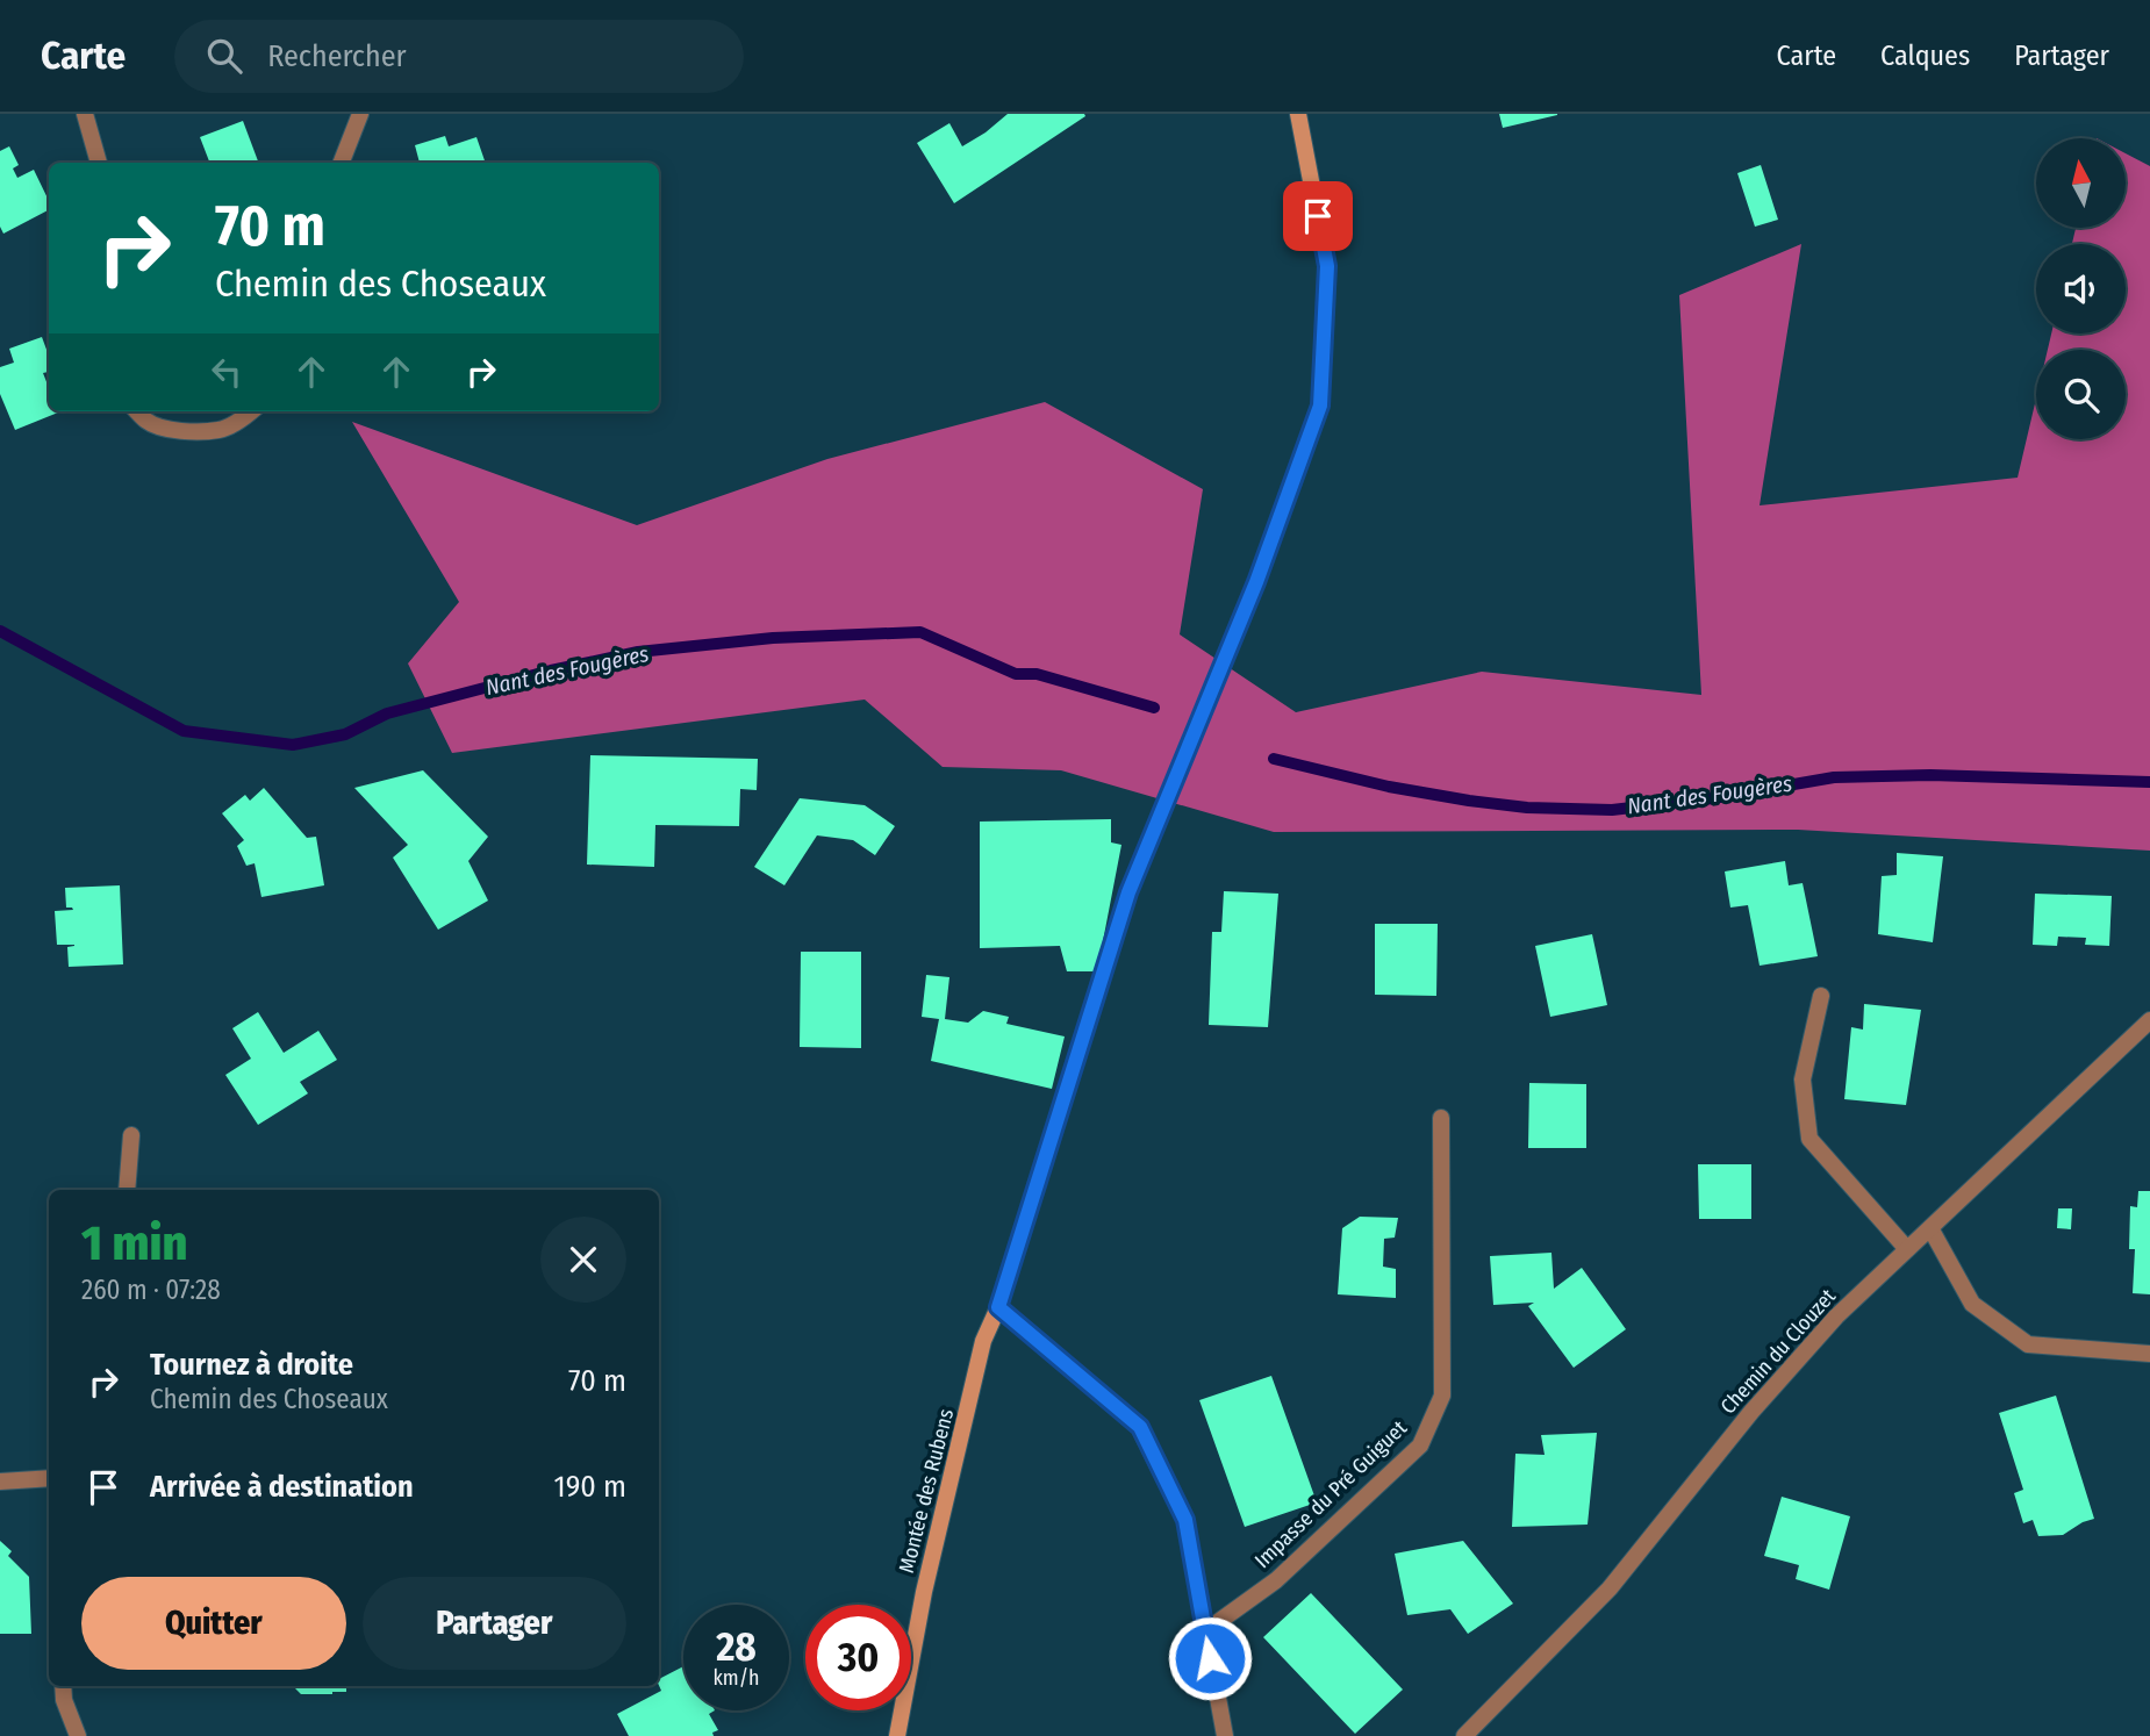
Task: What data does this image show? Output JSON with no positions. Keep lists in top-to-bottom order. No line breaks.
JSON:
{"streets":{"street":["Chemin du Clouzet","Montée des Rubens","Impasse du Pré Guiguet"]},"water":["Nant des Fougères"],"north":"top","page":{"header":"Carte","search":"Rechercher","nav":["Carte","Calques","Partager"],"turn":["70 m","Chemin des Choseaux"],"heading":["1 min","260 m · 07:28"],"list":[{"name":"Tournez à droite","note":"Chemin des Choseaux","value":"70 m"},{"name":"Arrivée à destination","value":"190 m"}],"buttons":["Quitter","Partager"],"speed":"28 km/h","limit":"30"}}
